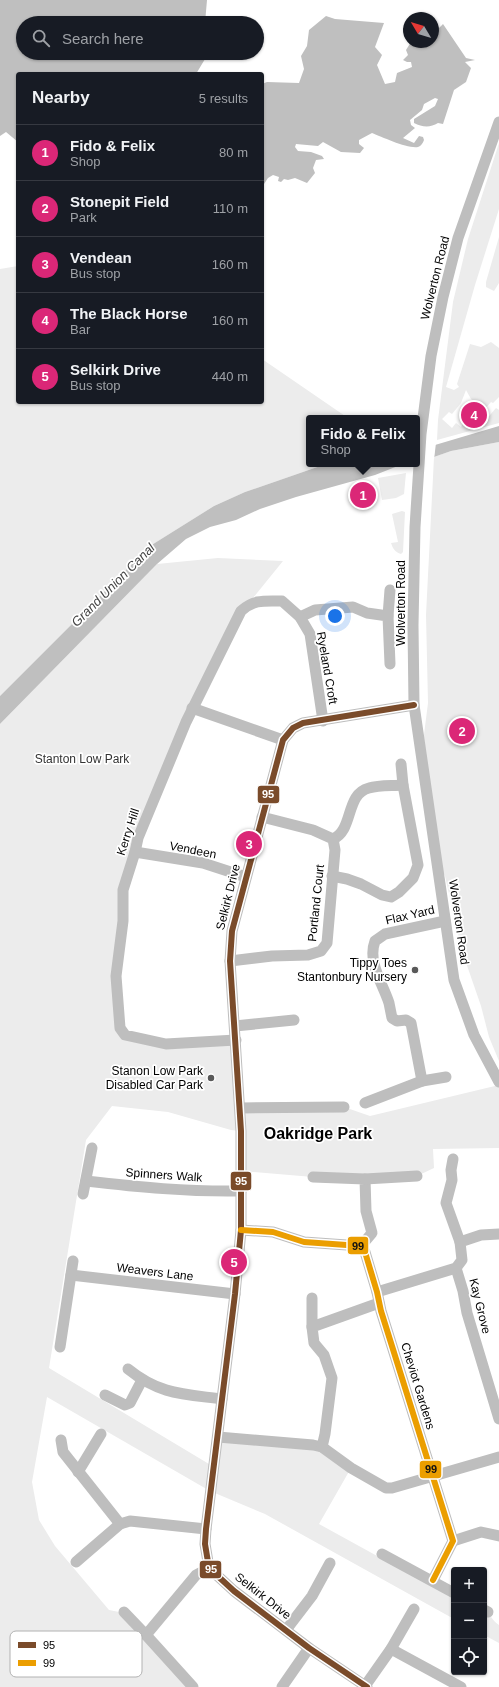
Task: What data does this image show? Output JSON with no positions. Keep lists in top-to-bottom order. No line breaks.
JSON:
{"streets":{"street":["Wolverton Road","Ryeland Croft","Kerry Hill","Vendeen","Selkirk Drive","Portland Court","Flax Yard","Spinners Walk","Weavers Lane","Kay Grove","Cheviot Gardens"]},"crossings":[["Wolverton Road","Selkirk Drive"],["Wolverton Road","Flax Yard"],["Ryeland Croft","Kerry Hill"],["Ryeland Croft","Selkirk Drive"],["Kerry Hill","Vendeen"],["Kerry Hill","Selkirk Drive"],["Vendeen","Selkirk Drive"],["Selkirk Drive","Portland Court"],["Selkirk Drive","Spinners Walk"],["Selkirk Drive","Weavers Lane"]],"districts":["Oakridge Park"],"water":["Grand Union Canal"],"parks":["Stanton Low Park"],"places":["Tippy Toes Stantonbury Nursery","Stanon Low Park Disabled Car Park"],"lines":["transit line 95","transit line 99"],"legend":["95","99"],"north":"top left","page":{"search":"Search here","heading":["Nearby","5 results"],"list":[{"mark":"1","name":"Fido & Felix","note":"Shop","value":"80 m"},{"mark":"2","name":"Stonepit Field","note":"Park","value":"110 m"},{"mark":"3","name":"Vendean","note":"Bus stop","value":"160 m"},{"mark":"4","name":"The Black Horse","note":"Bar","value":"160 m"},{"mark":"5","name":"Selkirk Drive","note":"Bus stop","value":"440 m"}],"pins":["4","1","2","3","5"],"popup":["Fido & Felix","Shop"],"map_buttons":["+","−"]}}
